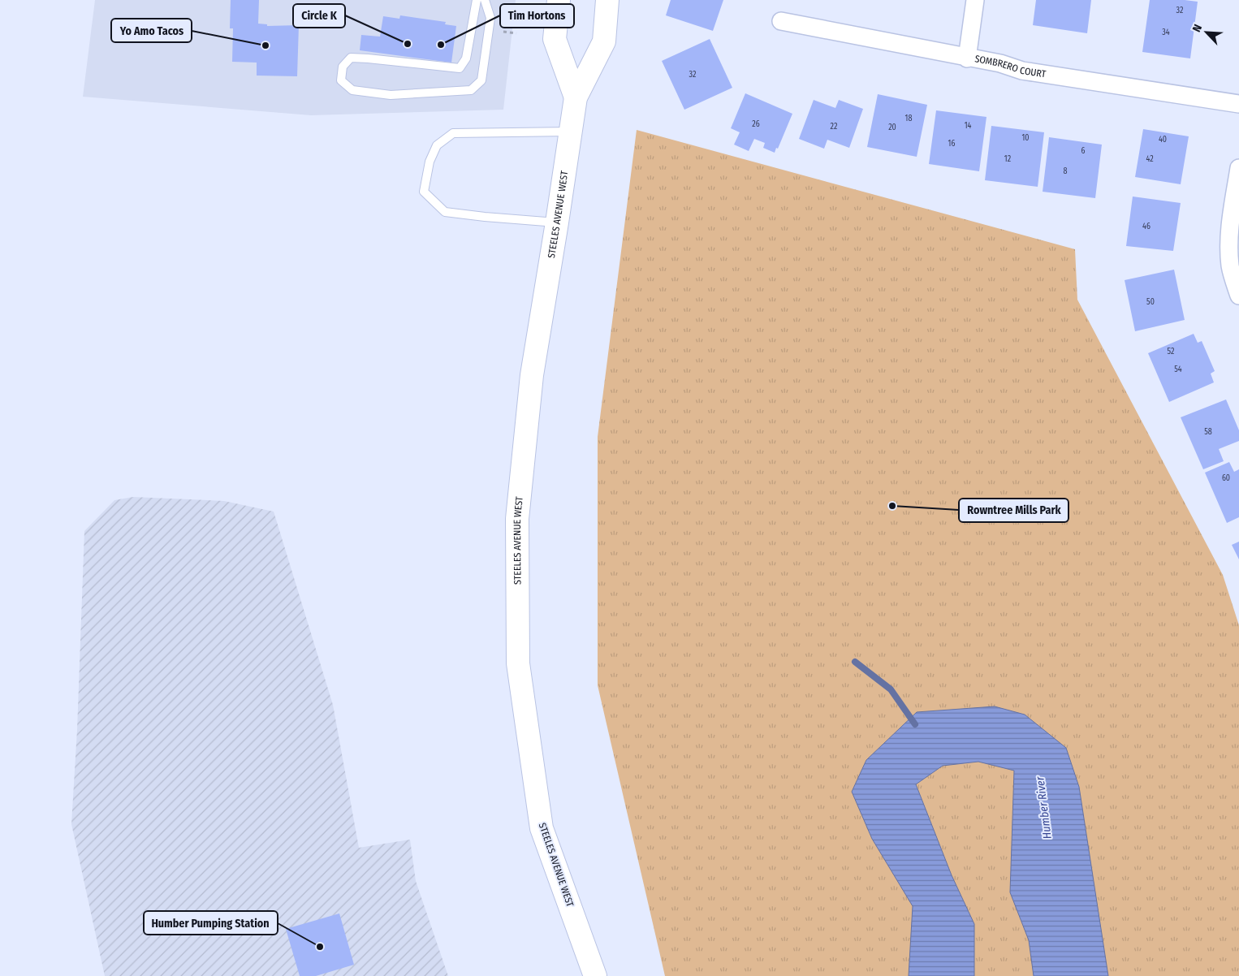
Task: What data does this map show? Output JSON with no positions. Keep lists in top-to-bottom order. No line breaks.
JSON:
{"streets":{"main road":["STEELES AVENUE WEST"],"street":["SOMBRERO COURT"]},"water":["Humber River"],"places":["Circle K","Tim Hortons","Yo Amo Tacos","Rowntree Mills Park","Humber Pumping Station"],"house_numbers":["32","34","32","18","26","14","22","20","10","40","16","6","12","42","8","46","50","52","54","58","60"],"north":"top left"}
